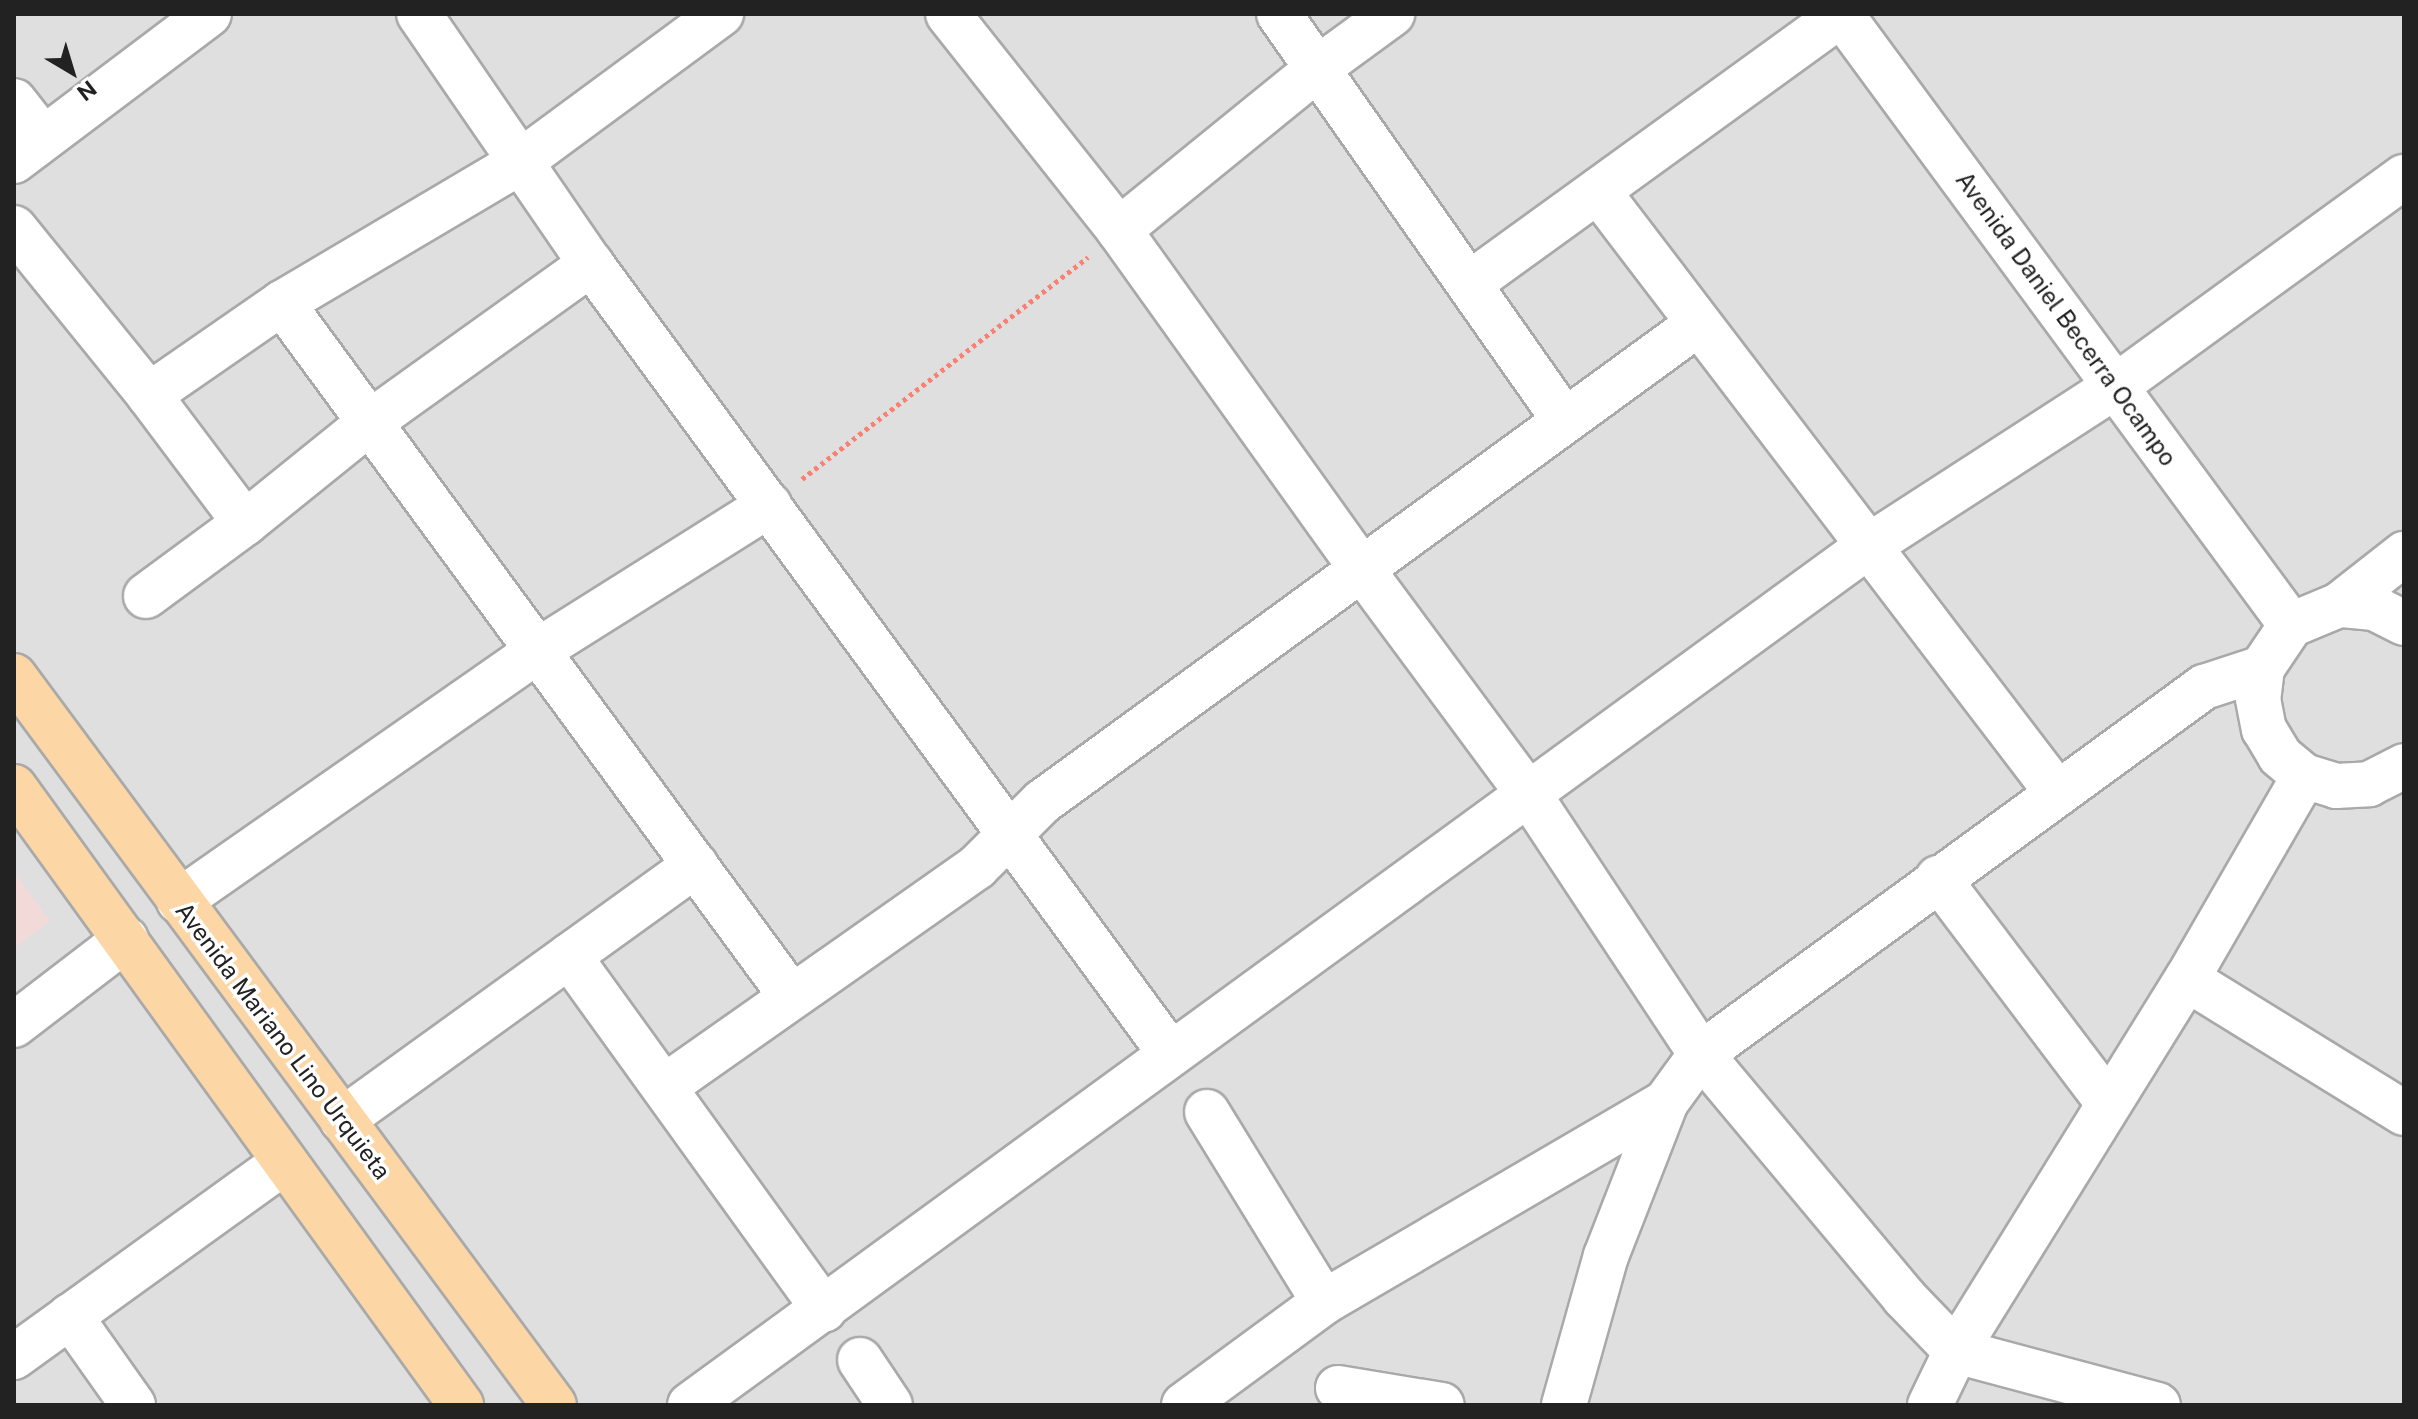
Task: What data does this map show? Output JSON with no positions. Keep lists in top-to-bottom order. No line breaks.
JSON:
{"streets":{"main road":["Avenida Mariano Lino Urquieta"],"street":["Avenida Daniel Becerra Ocampo"]},"north":"bottom right"}
